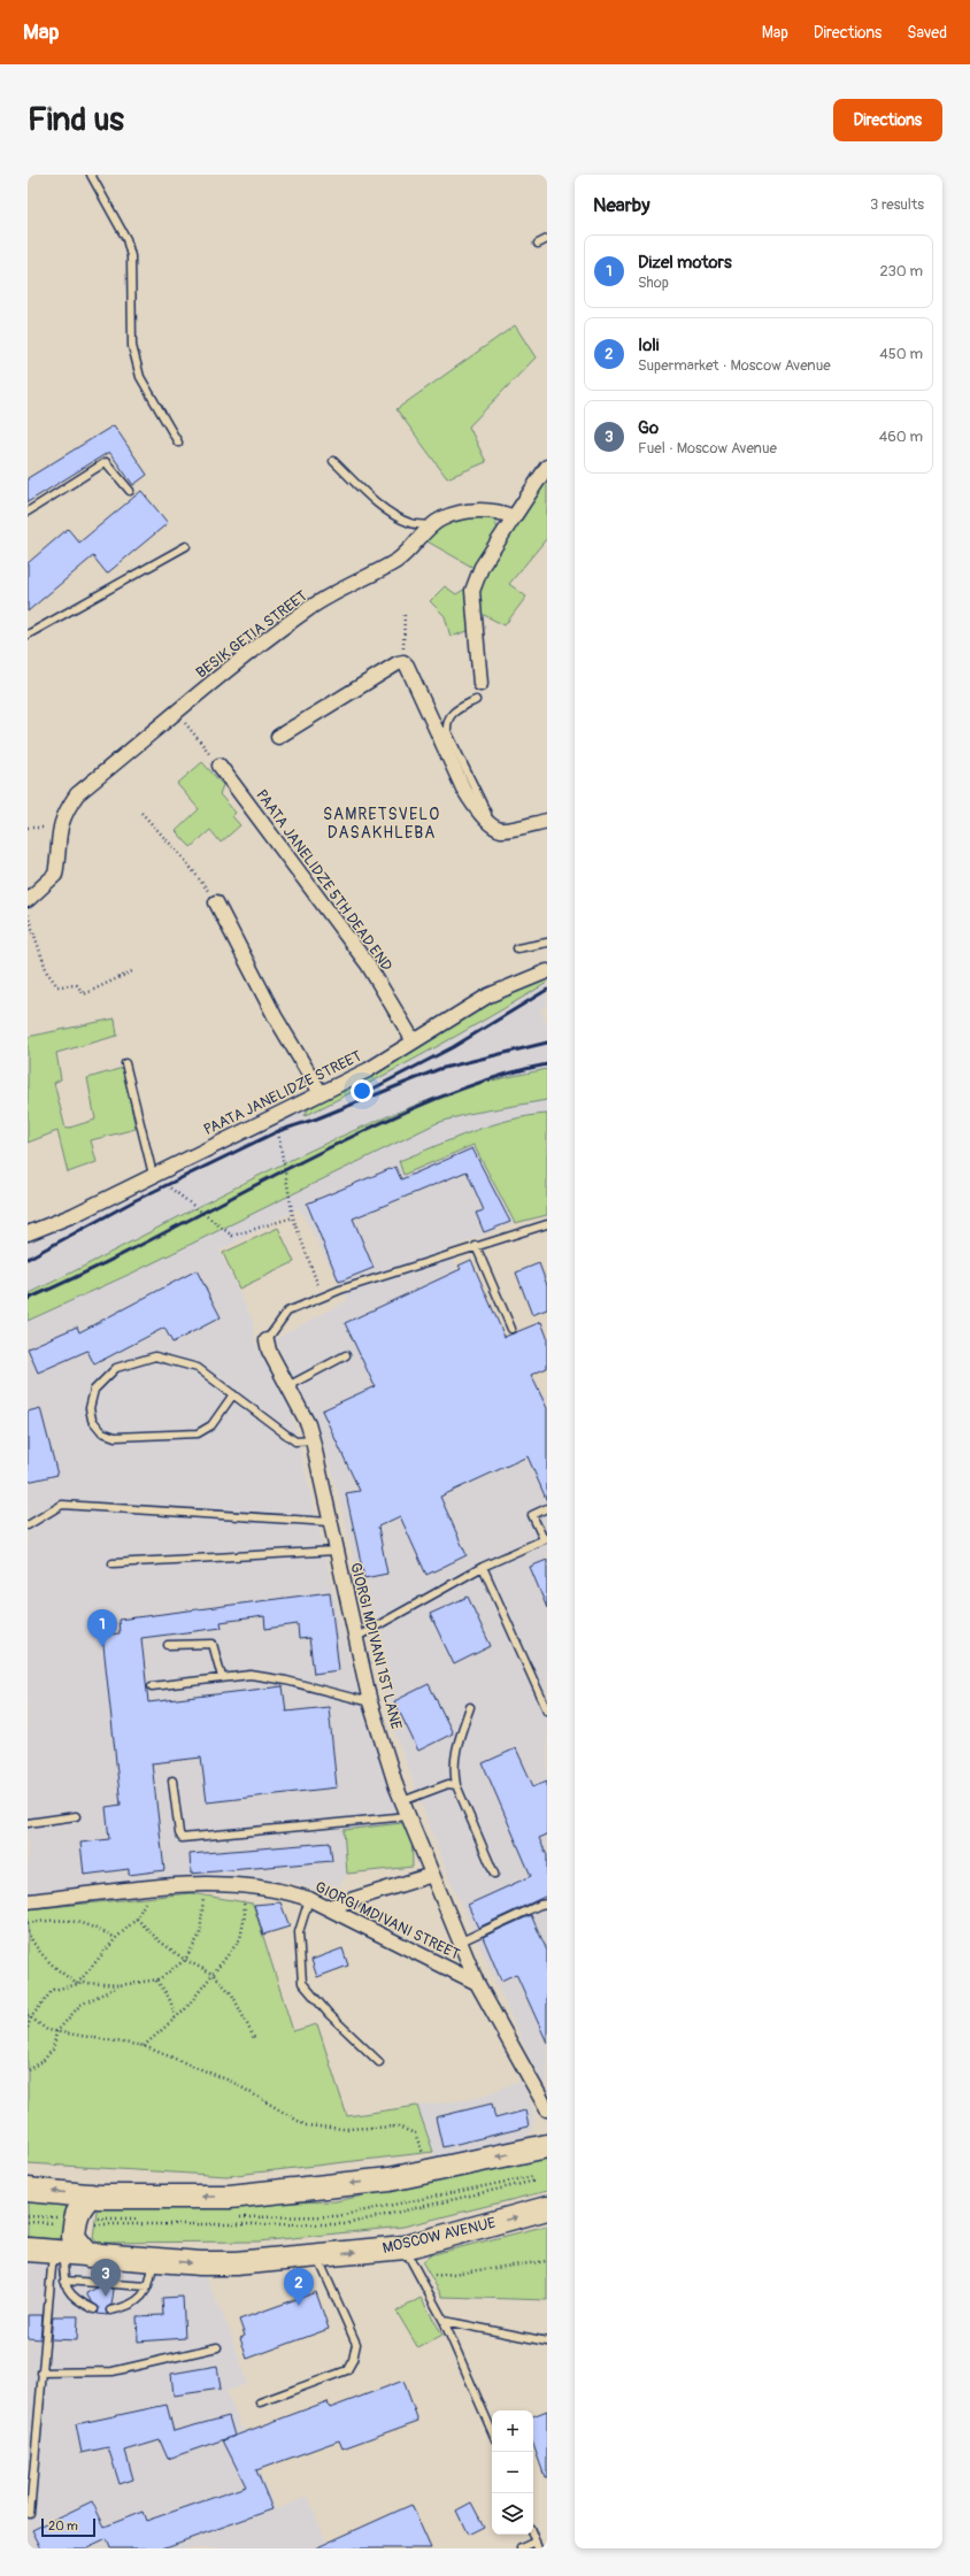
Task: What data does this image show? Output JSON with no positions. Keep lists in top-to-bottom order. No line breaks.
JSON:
{"streets":{"main road":["MOSCOW AVENUE"],"street":["BESIK GETIA STREET","PAATA JANELIDZE 5TH DEAD END","PAATA JANELIDZE STREET","GIORGI MDIVANI 1ST LANE","GIORGI MDIVANI STREET"]},"crossings":[["PAATA JANELIDZE 5TH DEAD END","PAATA JANELIDZE STREET"],["GIORGI MDIVANI 1ST LANE","GIORGI MDIVANI STREET"]],"districts":["SAMRETSVELO DASAKHLEBA"],"scale_bar":"20 m","page":{"header":"Map","nav":["Map","Directions","Saved"],"buttons":"Directions","title":"Find us","heading":["Nearby","3 results"],"list":[{"mark":"1","name":"Dizel motors","note":"Shop","value":"230 m"},{"mark":"2","name":"Ioli","note":"Supermarket · Moscow Avenue","value":"450 m"},{"mark":"3","name":"Go","note":"Fuel · Moscow Avenue","value":"460 m"}],"pins":["1","3","2"],"map_buttons":["+","−"],"scale":"20 m"}}
